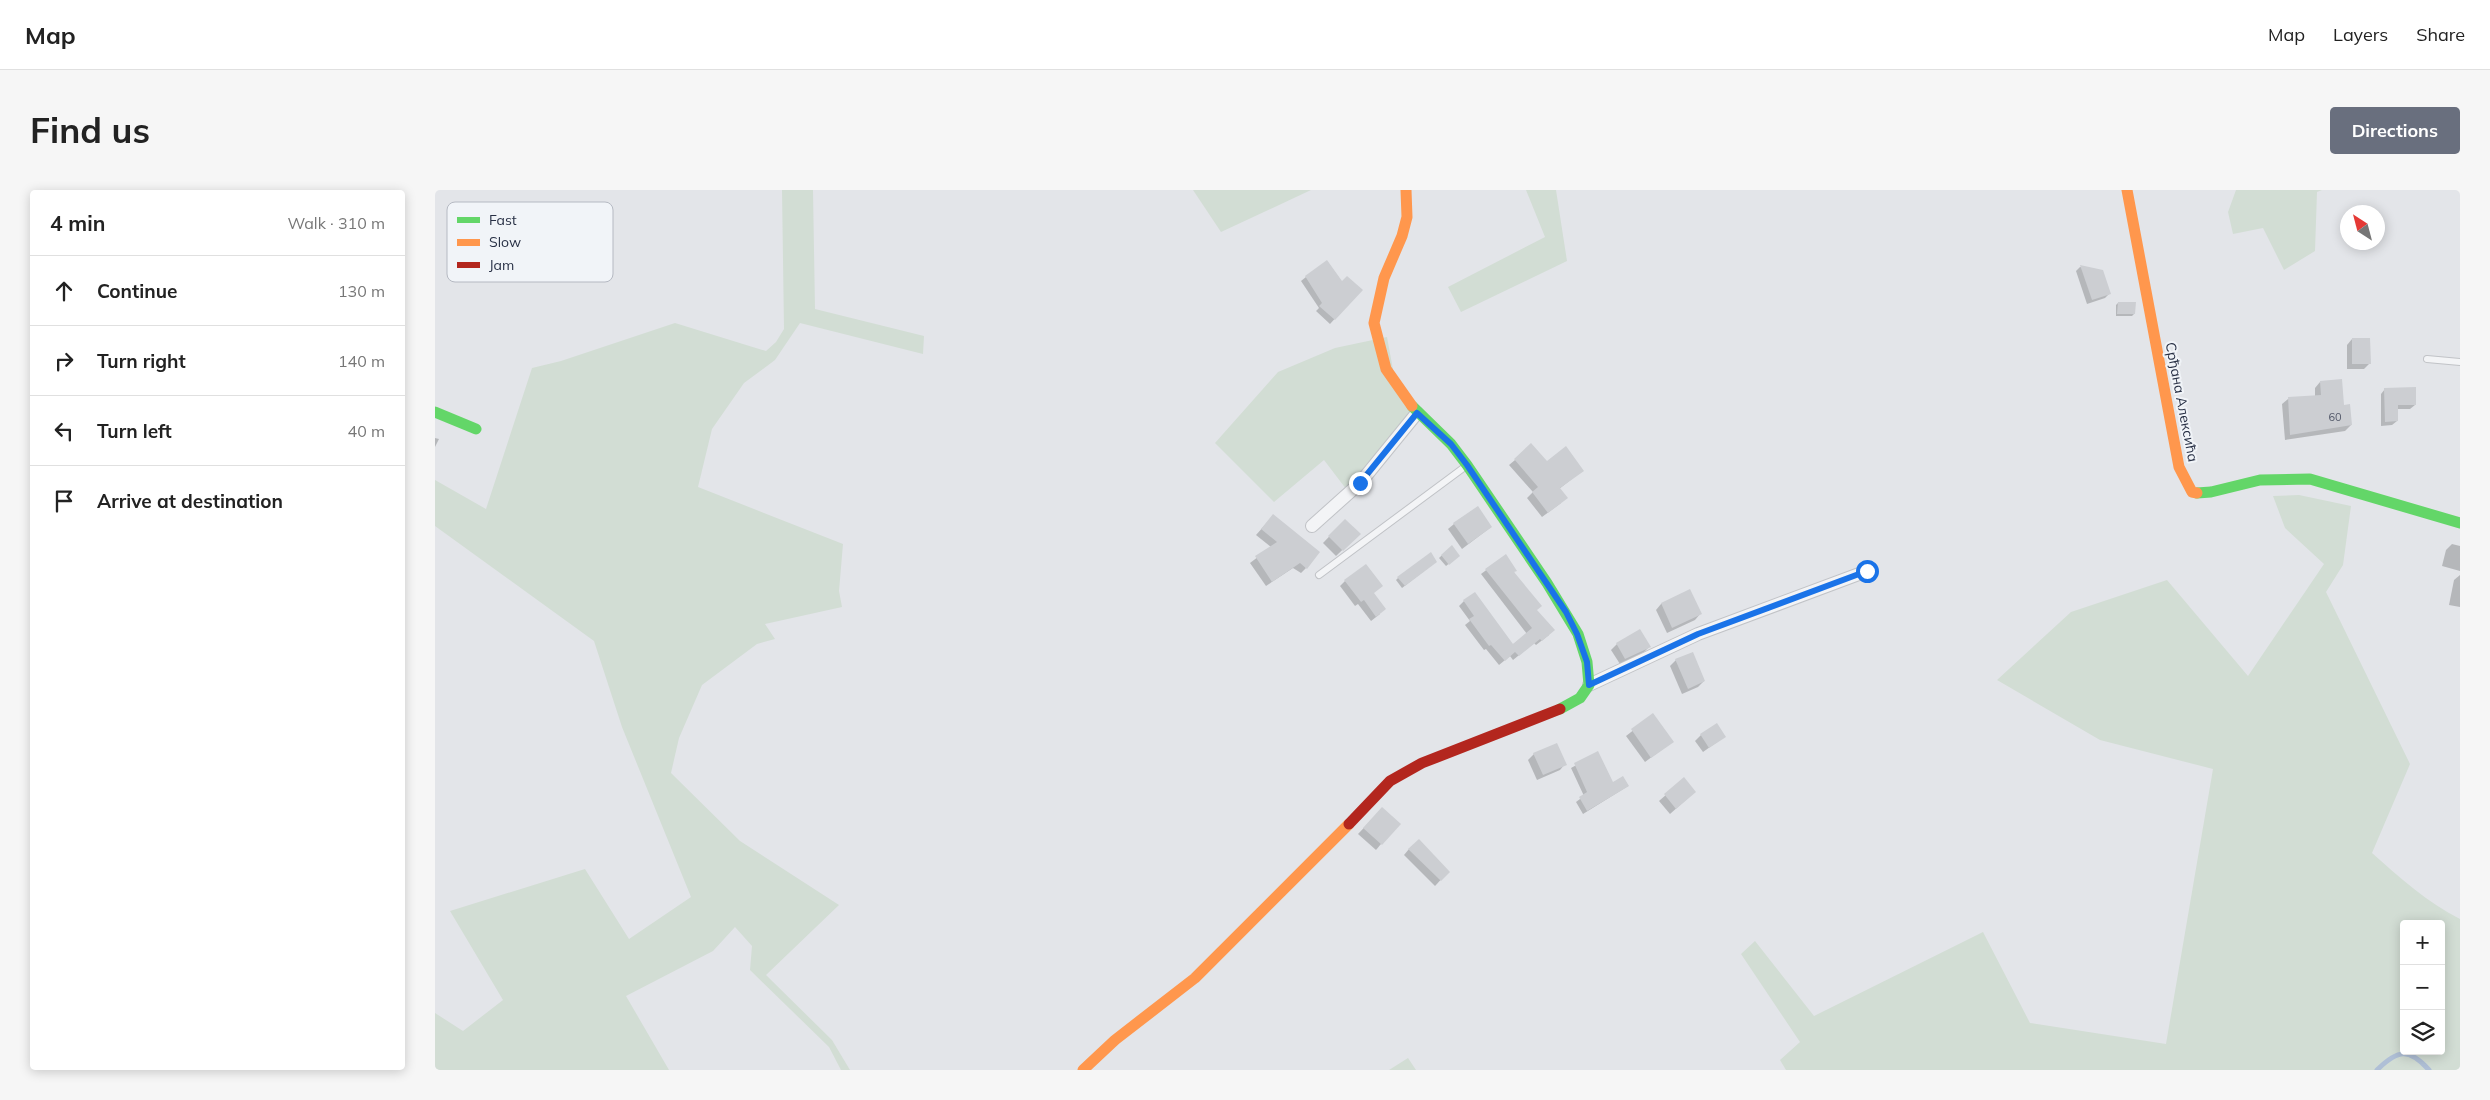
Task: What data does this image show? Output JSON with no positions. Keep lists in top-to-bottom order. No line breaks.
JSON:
{"streets":{"street":["Срђана Алексића"]},"house_numbers":["60"],"legend":["Fast","Slow","Jam"],"north":"top left","page":{"header":"Map","nav":["Map","Layers","Share"],"buttons":"Directions","title":"Find us","heading":["4 min","Walk · 310 m"],"list":[["Continue","130 m"],["Turn right","140 m"],["Turn left","40 m"],"Arrive at destination"],"map_buttons":["+","−"]}}
